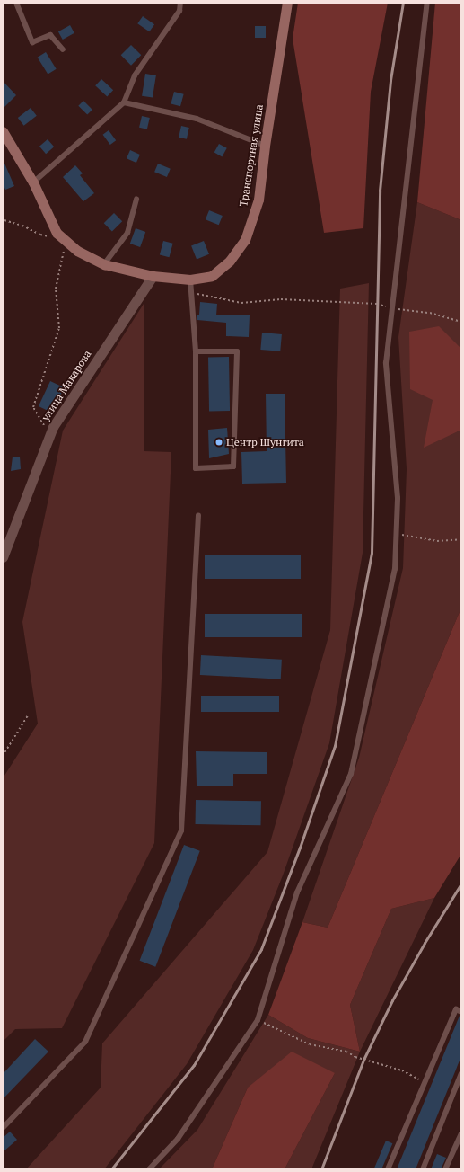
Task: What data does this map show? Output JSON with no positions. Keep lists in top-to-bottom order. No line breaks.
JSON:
{"streets":{"main road":["Транспортная улица"],"street":["улица Макарова"]},"crossings":[["Транспортная улица","улица Макарова"]],"places":["Центр Шунгита"]}
